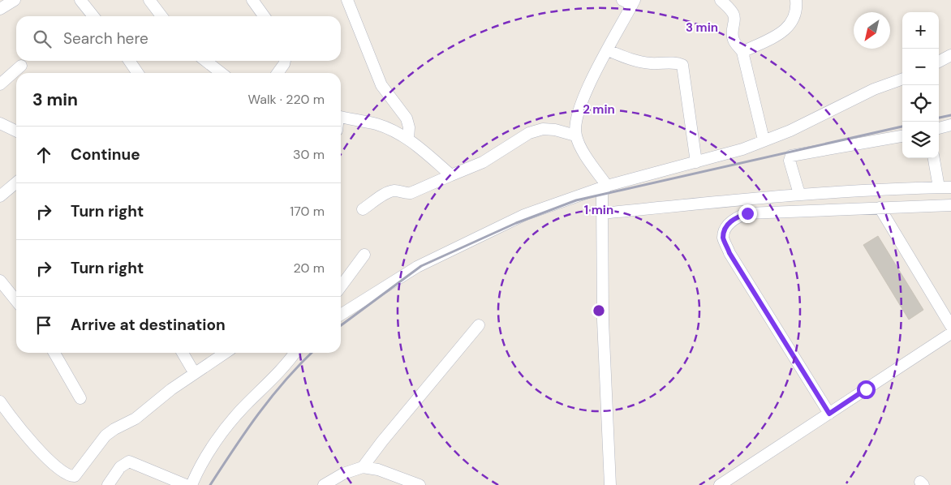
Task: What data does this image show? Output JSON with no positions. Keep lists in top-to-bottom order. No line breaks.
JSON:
{"north":"bottom left","page":{"map_buttons":["+","−"],"search":"Search here","heading":["3 min","Walk · 220 m"],"list":[["Continue","30 m"],["Turn right","170 m"],["Turn right","20 m"],"Arrive at destination"]},"rings":["3 min","2 min","1 min"]}
